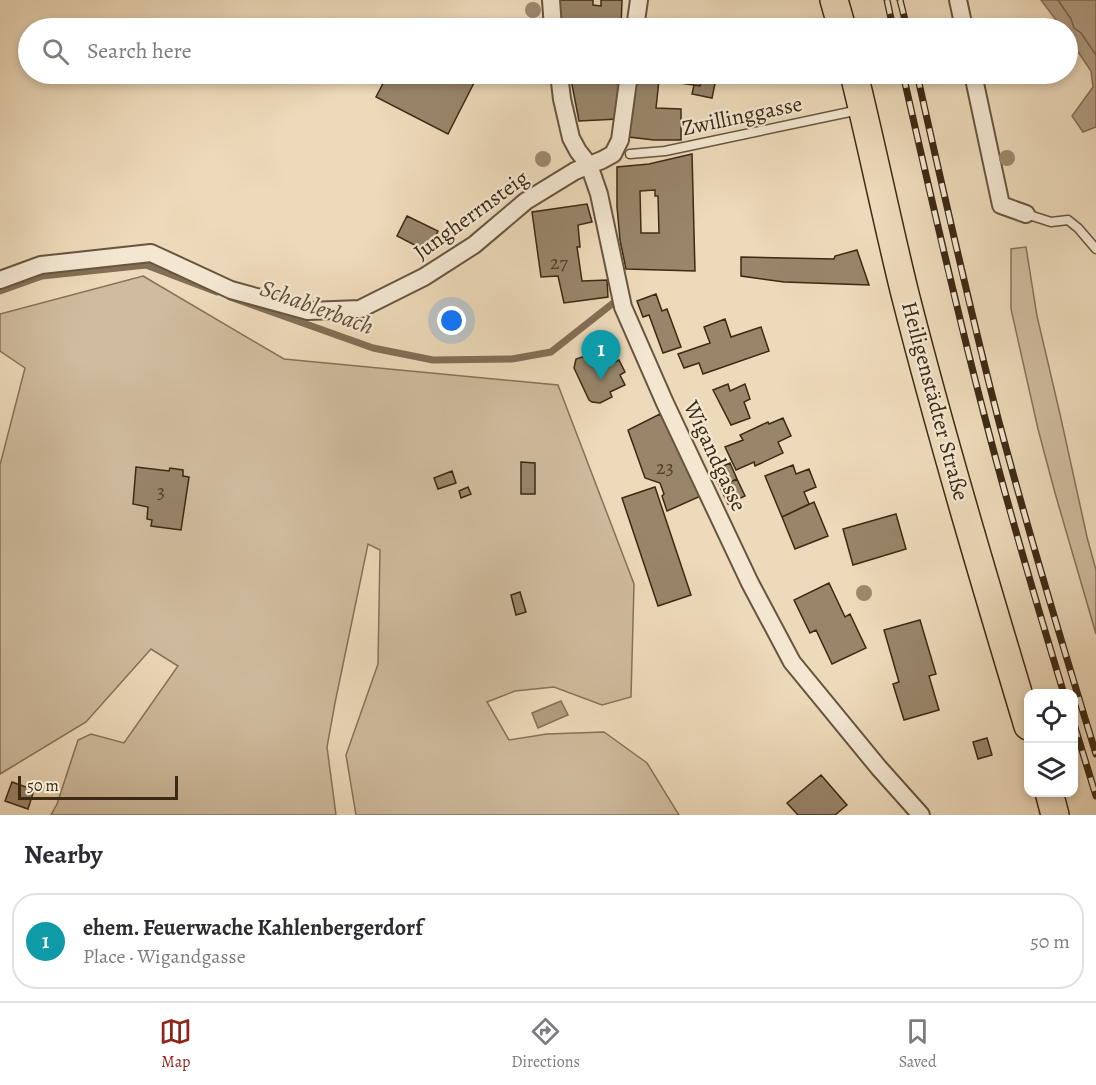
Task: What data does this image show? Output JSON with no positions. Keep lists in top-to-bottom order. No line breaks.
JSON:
{"streets":{"main road":["Heiligenstädter Straße"],"street":["Jungherrnsteig","Wigandgasse"],"lane":["Zwillinggasse"]},"crossings":[["Zwillinggasse","Heiligenstädter Straße"],["Jungherrnsteig","Wigandgasse"]],"water":["Schablerbach"],"house_numbers":["27","23","3"],"scale_bar":"50 m","page":{"search":"Search here","pins":"1","scale":"50 m","heading":"Nearby","list":[{"mark":"1","name":"ehem. Feuerwache Kahlenbergerdorf","note":"Place · Wigandgasse","value":"50 m"}],"nav":["Map","Directions","Saved"]}}
